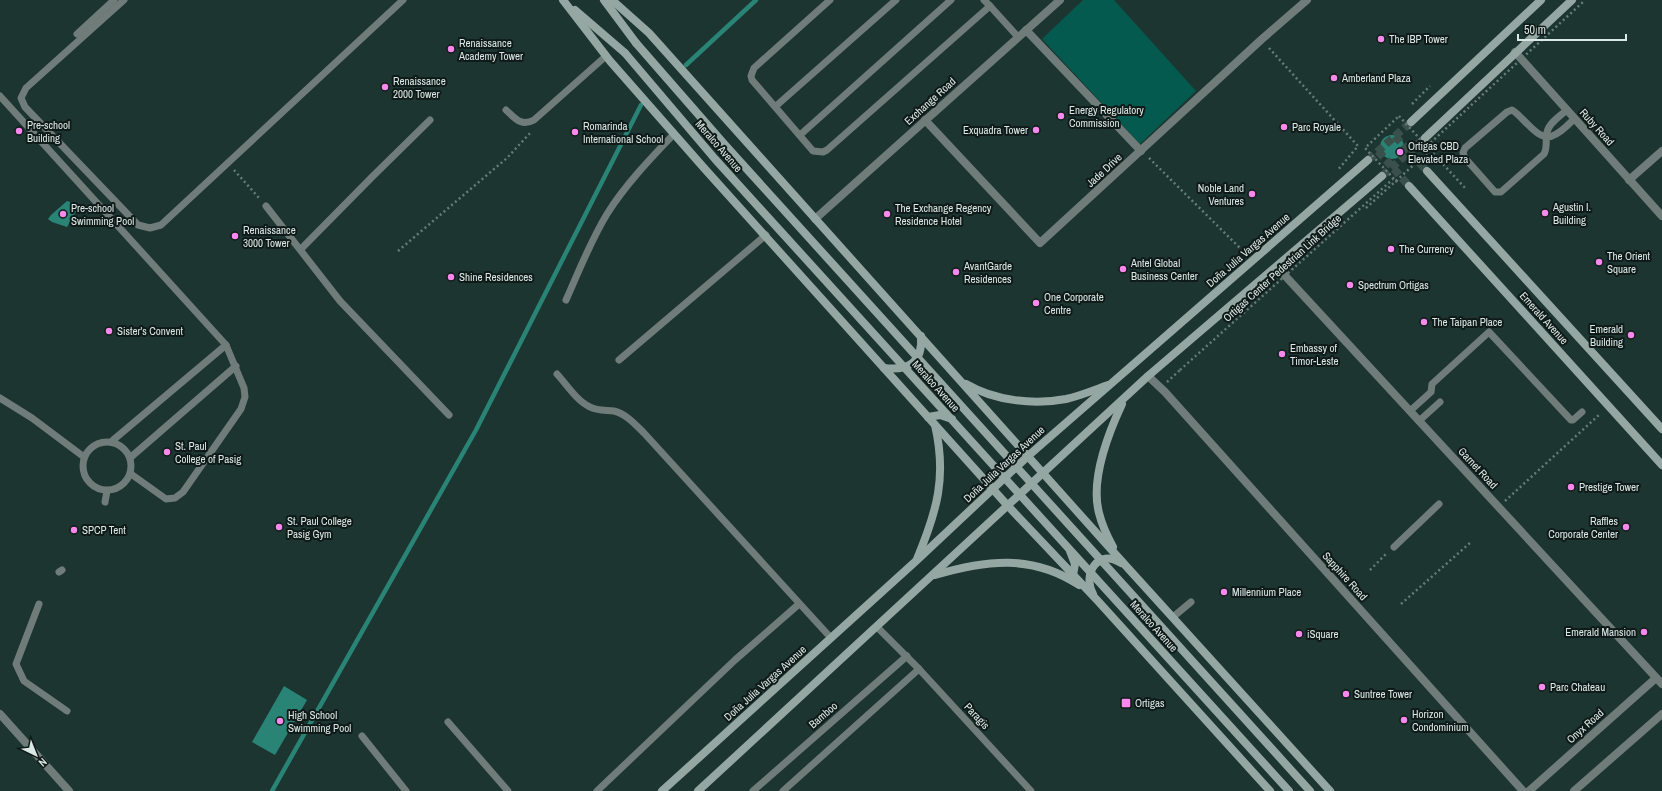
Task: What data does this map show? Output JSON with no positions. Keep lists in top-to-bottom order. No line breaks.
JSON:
{"streets":{"main road":["Meralco Avenue","Doña Julia Vargas Avenue","Emerald Avenue"],"street":["Exchange Road","Ruby Road","Jade Drive","Garnet Road","Sapphire Road","Onyx Road"],"lane":["Bamboo","Paragis"],"path":["Ortigas Center Pedestrian Link Bridge"]},"crossings":[["Exchange Road","Meralco Avenue"],["Exchange Road","Jade Drive"],["Meralco Avenue","Doña Julia Vargas Avenue"],["Ortigas Center Pedestrian Link Bridge","Sapphire Road"],["Garnet Road","Onyx Road"],["Bamboo","Paragis"]],"places":{"other":["The IBP Tower","Renaissance Academy Tower","Amberland Plaza","Renaissance 2000 Tower","Energy Regulatory Commission","Parc Royale","Exquadra Tower","Pre-school Building","Romarinda International School","Ortigas CBD Elevated Plaza","Noble Land Ventures","Agustin I. Building","Pre-school Swimming Pool","The Exchange Regency Residence Hotel","Renaissance 3000 Tower","The Currency","The Orient Square","Antel Global Business Center","AvantGarde Residences","Shine Residences","Spectrum Ortigas","One Corporate Centre","The Taipan Place","Sister's Convent","Emerald Building","Embassy of Timor-Leste","St. Paul College of Pasig","Prestige Tower","St. Paul College Pasig Gym","Raffles Corporate Center","SPCP Tent","Millennium Place","Emerald Mansion","iSquare","Parc Chateau","Suntree Tower","Horizon Condominium","High School Swimming Pool"],"transit":["Ortigas"]},"scale_bar":"50 m","north":"bottom right"}
